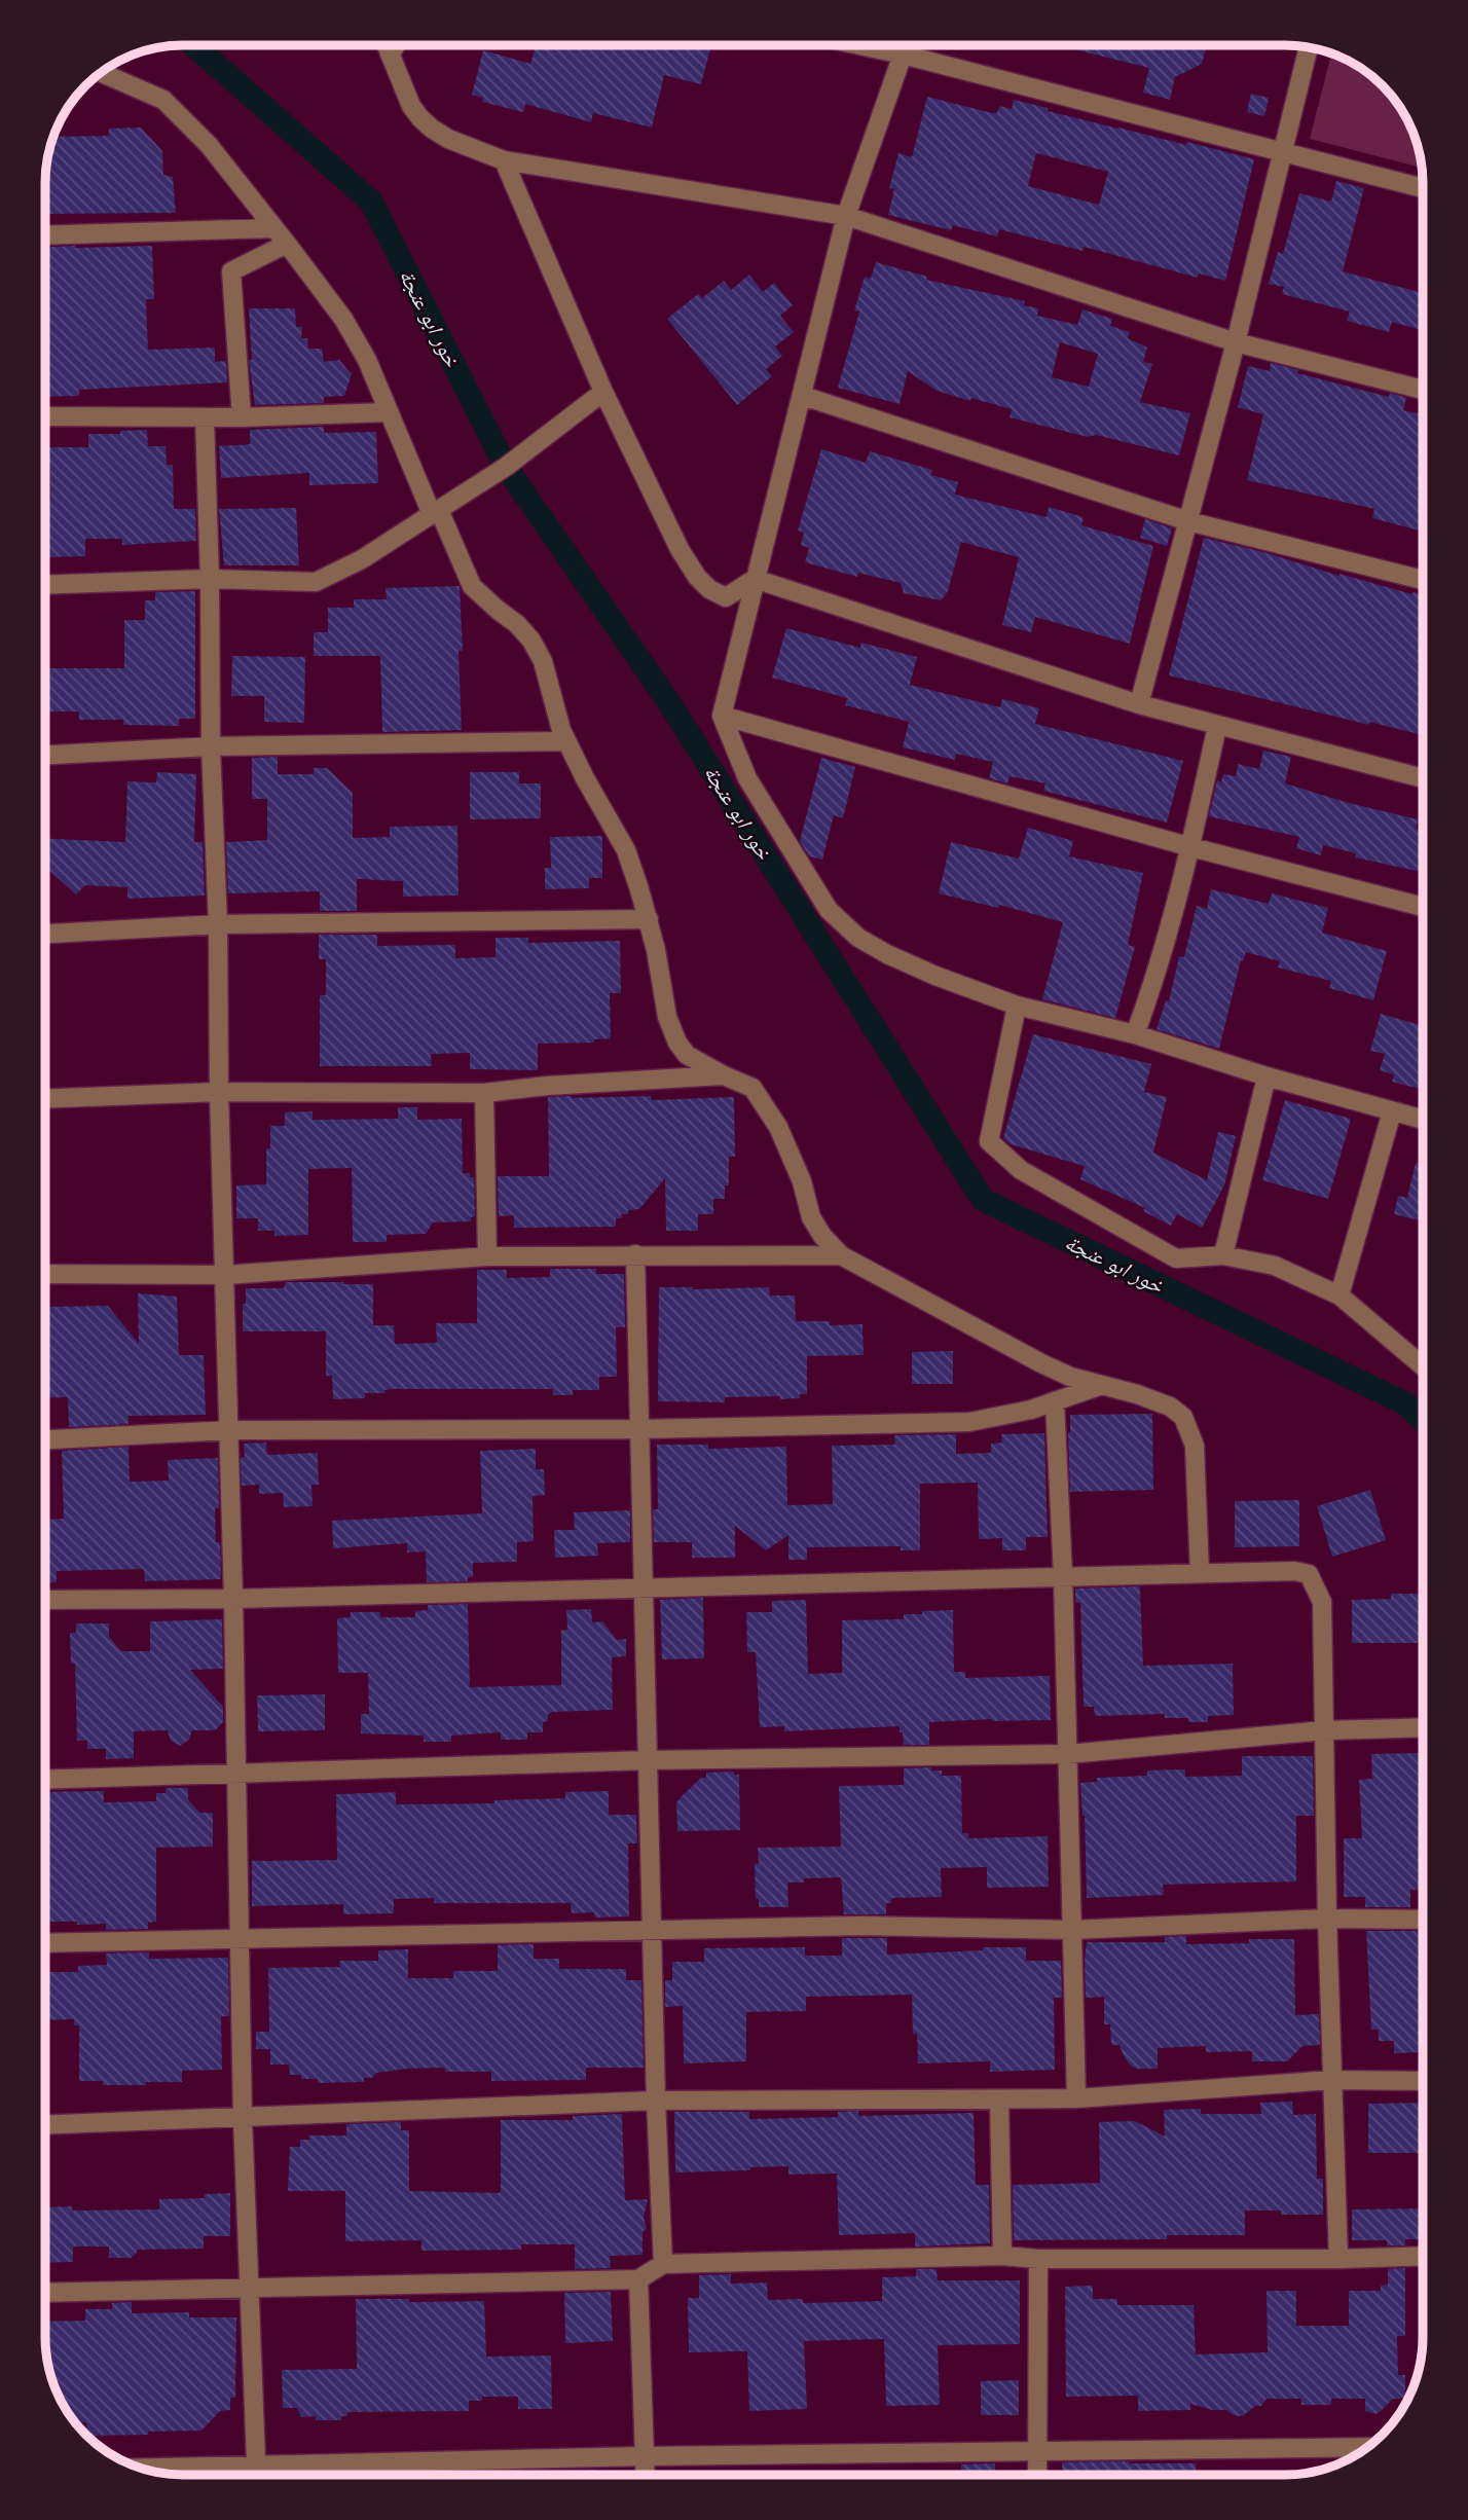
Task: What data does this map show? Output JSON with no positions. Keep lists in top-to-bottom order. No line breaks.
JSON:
{"water":["خور ابو عنجة"]}
